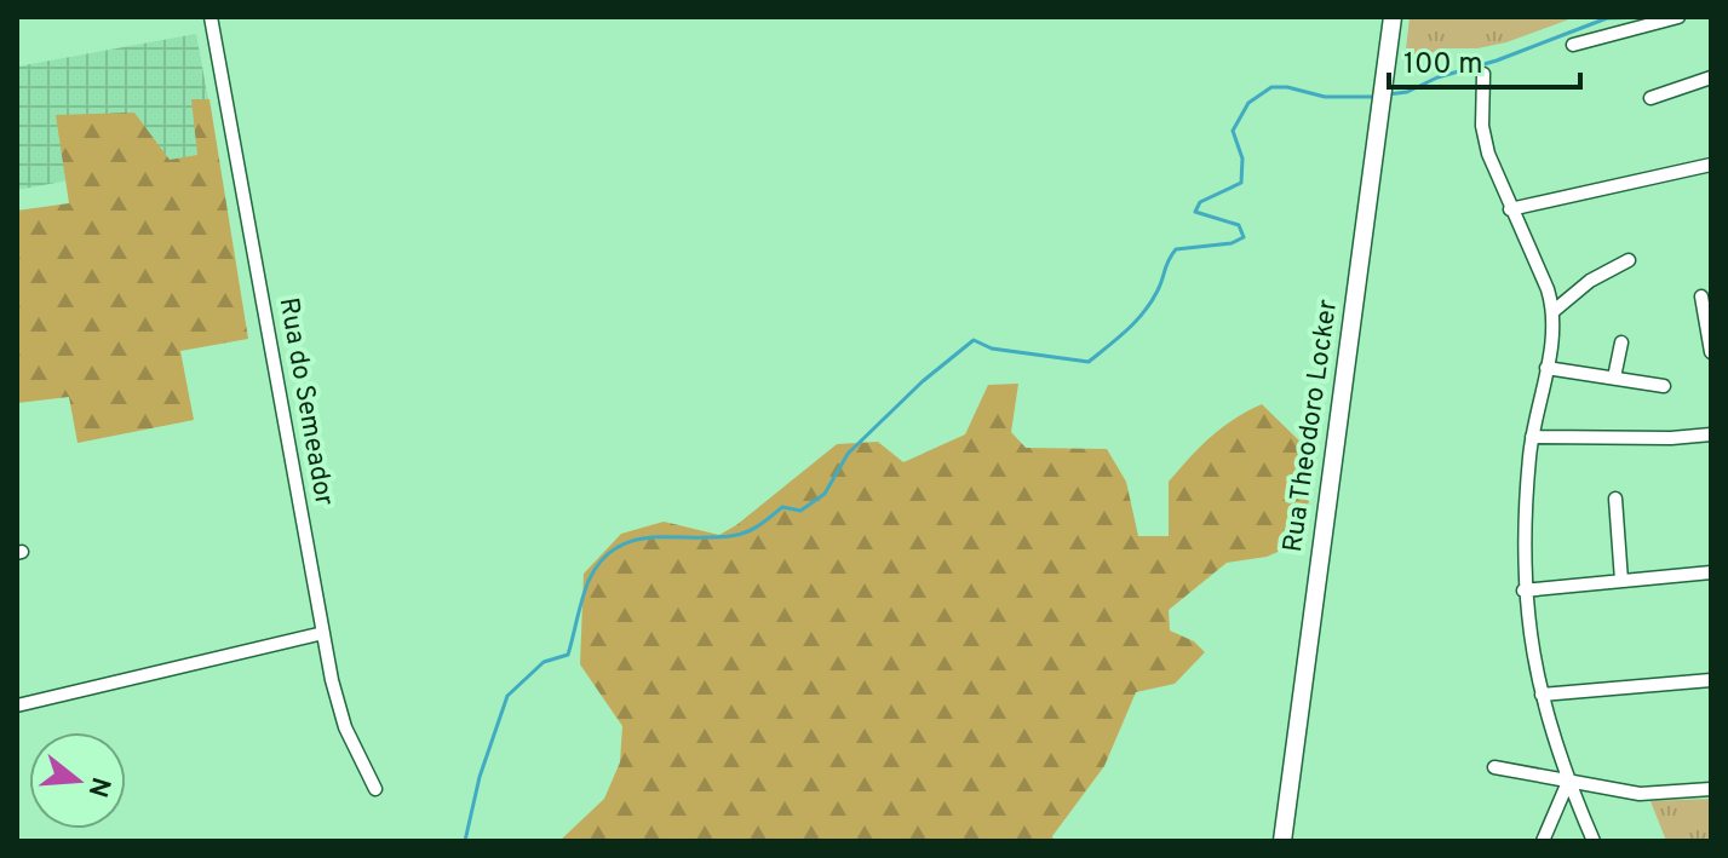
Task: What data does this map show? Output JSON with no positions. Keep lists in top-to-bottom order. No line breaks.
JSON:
{"streets":{"main road":["Rua Theodoro Locker"],"street":["Rua do Semeador"]},"scale_bar":"100 m","north":"right"}
